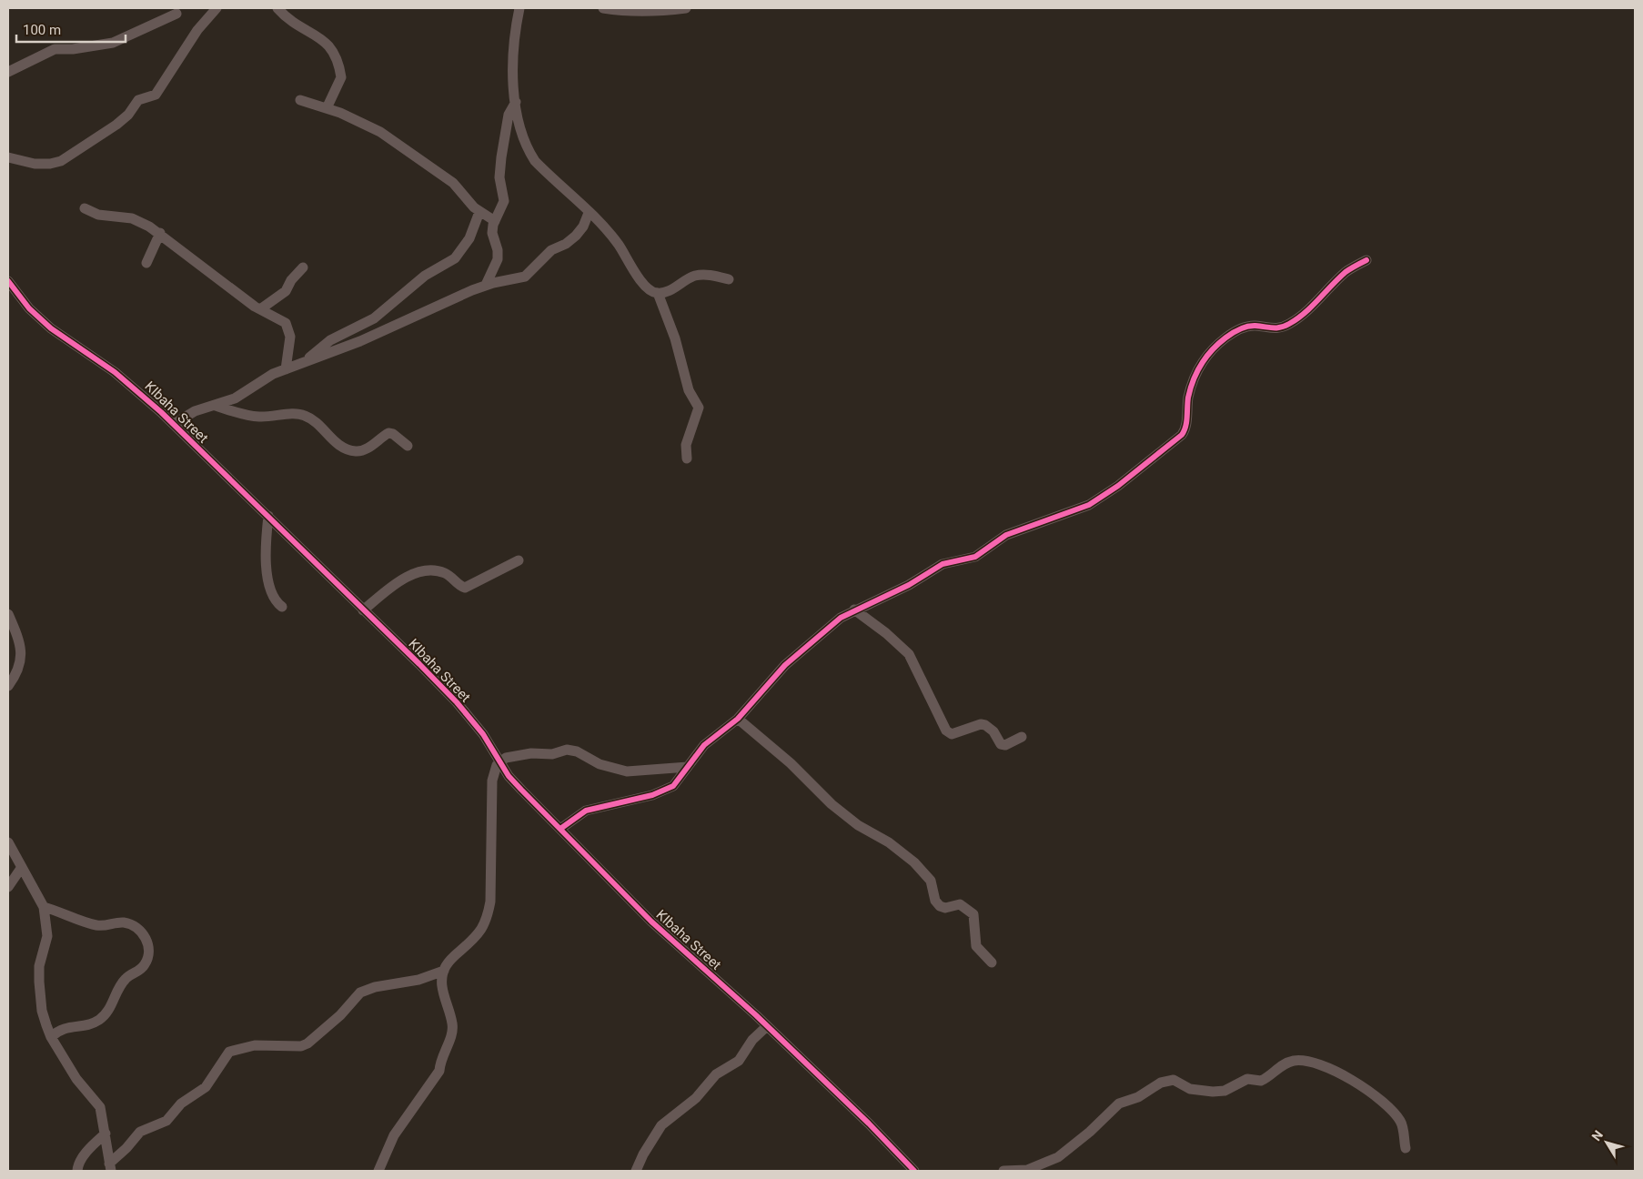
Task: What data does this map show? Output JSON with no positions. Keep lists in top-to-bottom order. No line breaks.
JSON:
{"streets":{"street":["KIbaha Street"]},"scale_bar":"100 m","north":"top left"}
